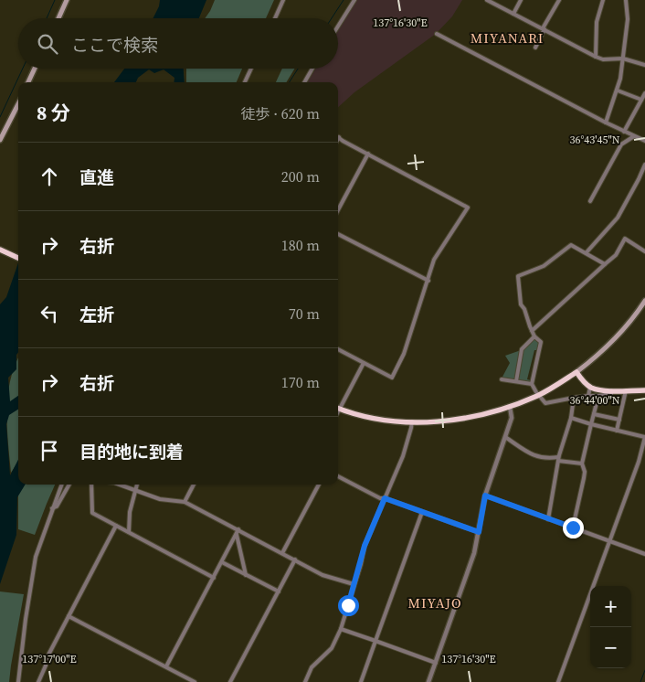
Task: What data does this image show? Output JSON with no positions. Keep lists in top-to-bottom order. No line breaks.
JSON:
{"districts":["MIYANARI","MIYAJO"],"page":{"search":"ここで検索","heading":["8 分","徒歩 · 620 m"],"list":[["直進","200 m"],["右折","180 m"],["左折","70 m"],["右折","170 m"],"目的地に到着"],"map_buttons":["+","−"]},"coordinates":["137°16'30\"E","36°43'45\"N","36°44'00\"N","137°17'00\"E"]}
